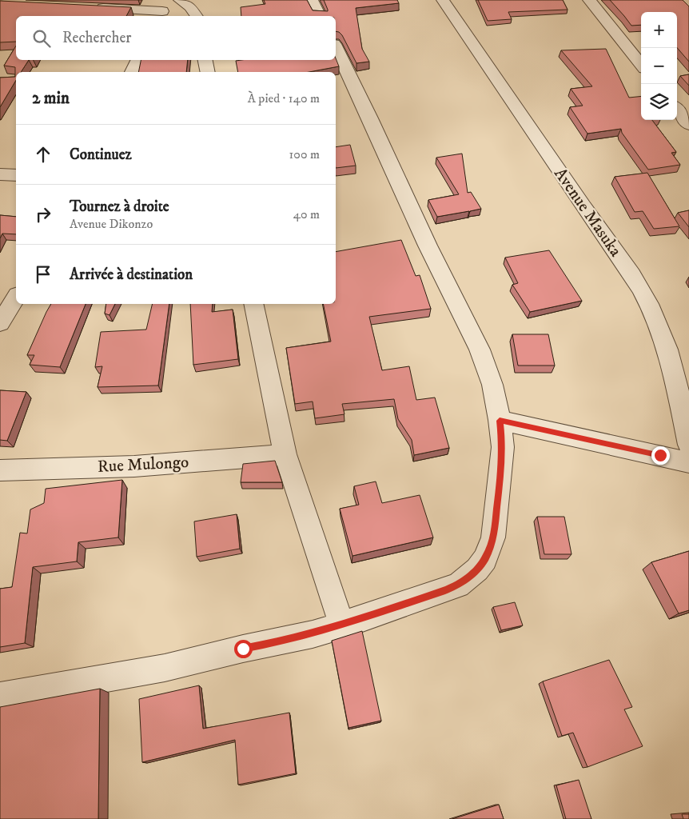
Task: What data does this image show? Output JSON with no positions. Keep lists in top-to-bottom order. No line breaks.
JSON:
{"streets":{"street":["Avenue Masuka","Rue Mulongo"]},"page":{"map_buttons":["+","−"],"search":"Rechercher","heading":["2 min","À pied · 140 m"],"list":[["Continuez","100 m"],["Tournez à droite","Avenue Dikonzo","40 m"],"Arrivée à destination"]}}
